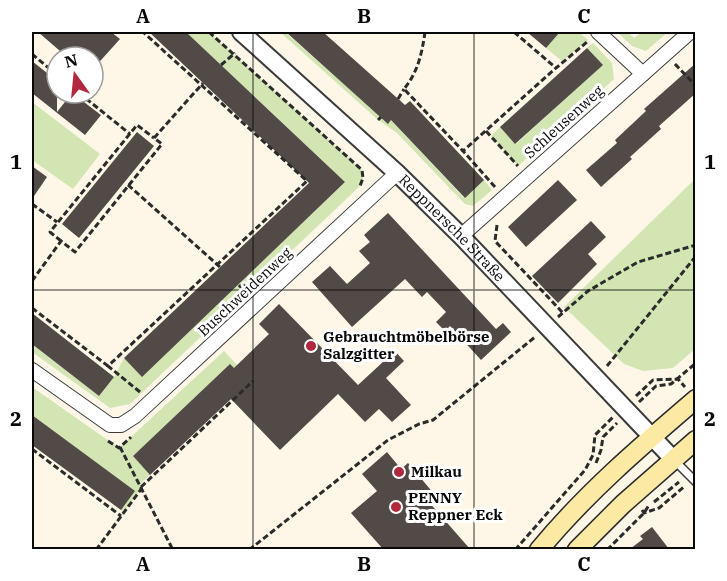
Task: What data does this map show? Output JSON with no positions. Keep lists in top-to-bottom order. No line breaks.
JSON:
{"streets":{"street":["Schleusenweg","Reppnersche Straße","Buschweidenweg"]},"crossings":[["Schleusenweg","Reppnersche Straße"],["Reppnersche Straße","Buschweidenweg"]],"places":["Gebrauchtmöbelbörse Salzgitter","Milkau","PENNY Reppner Eck"],"north":"top","grid":{"columns":["A","B","C"],"rows":["1","2"]}}
